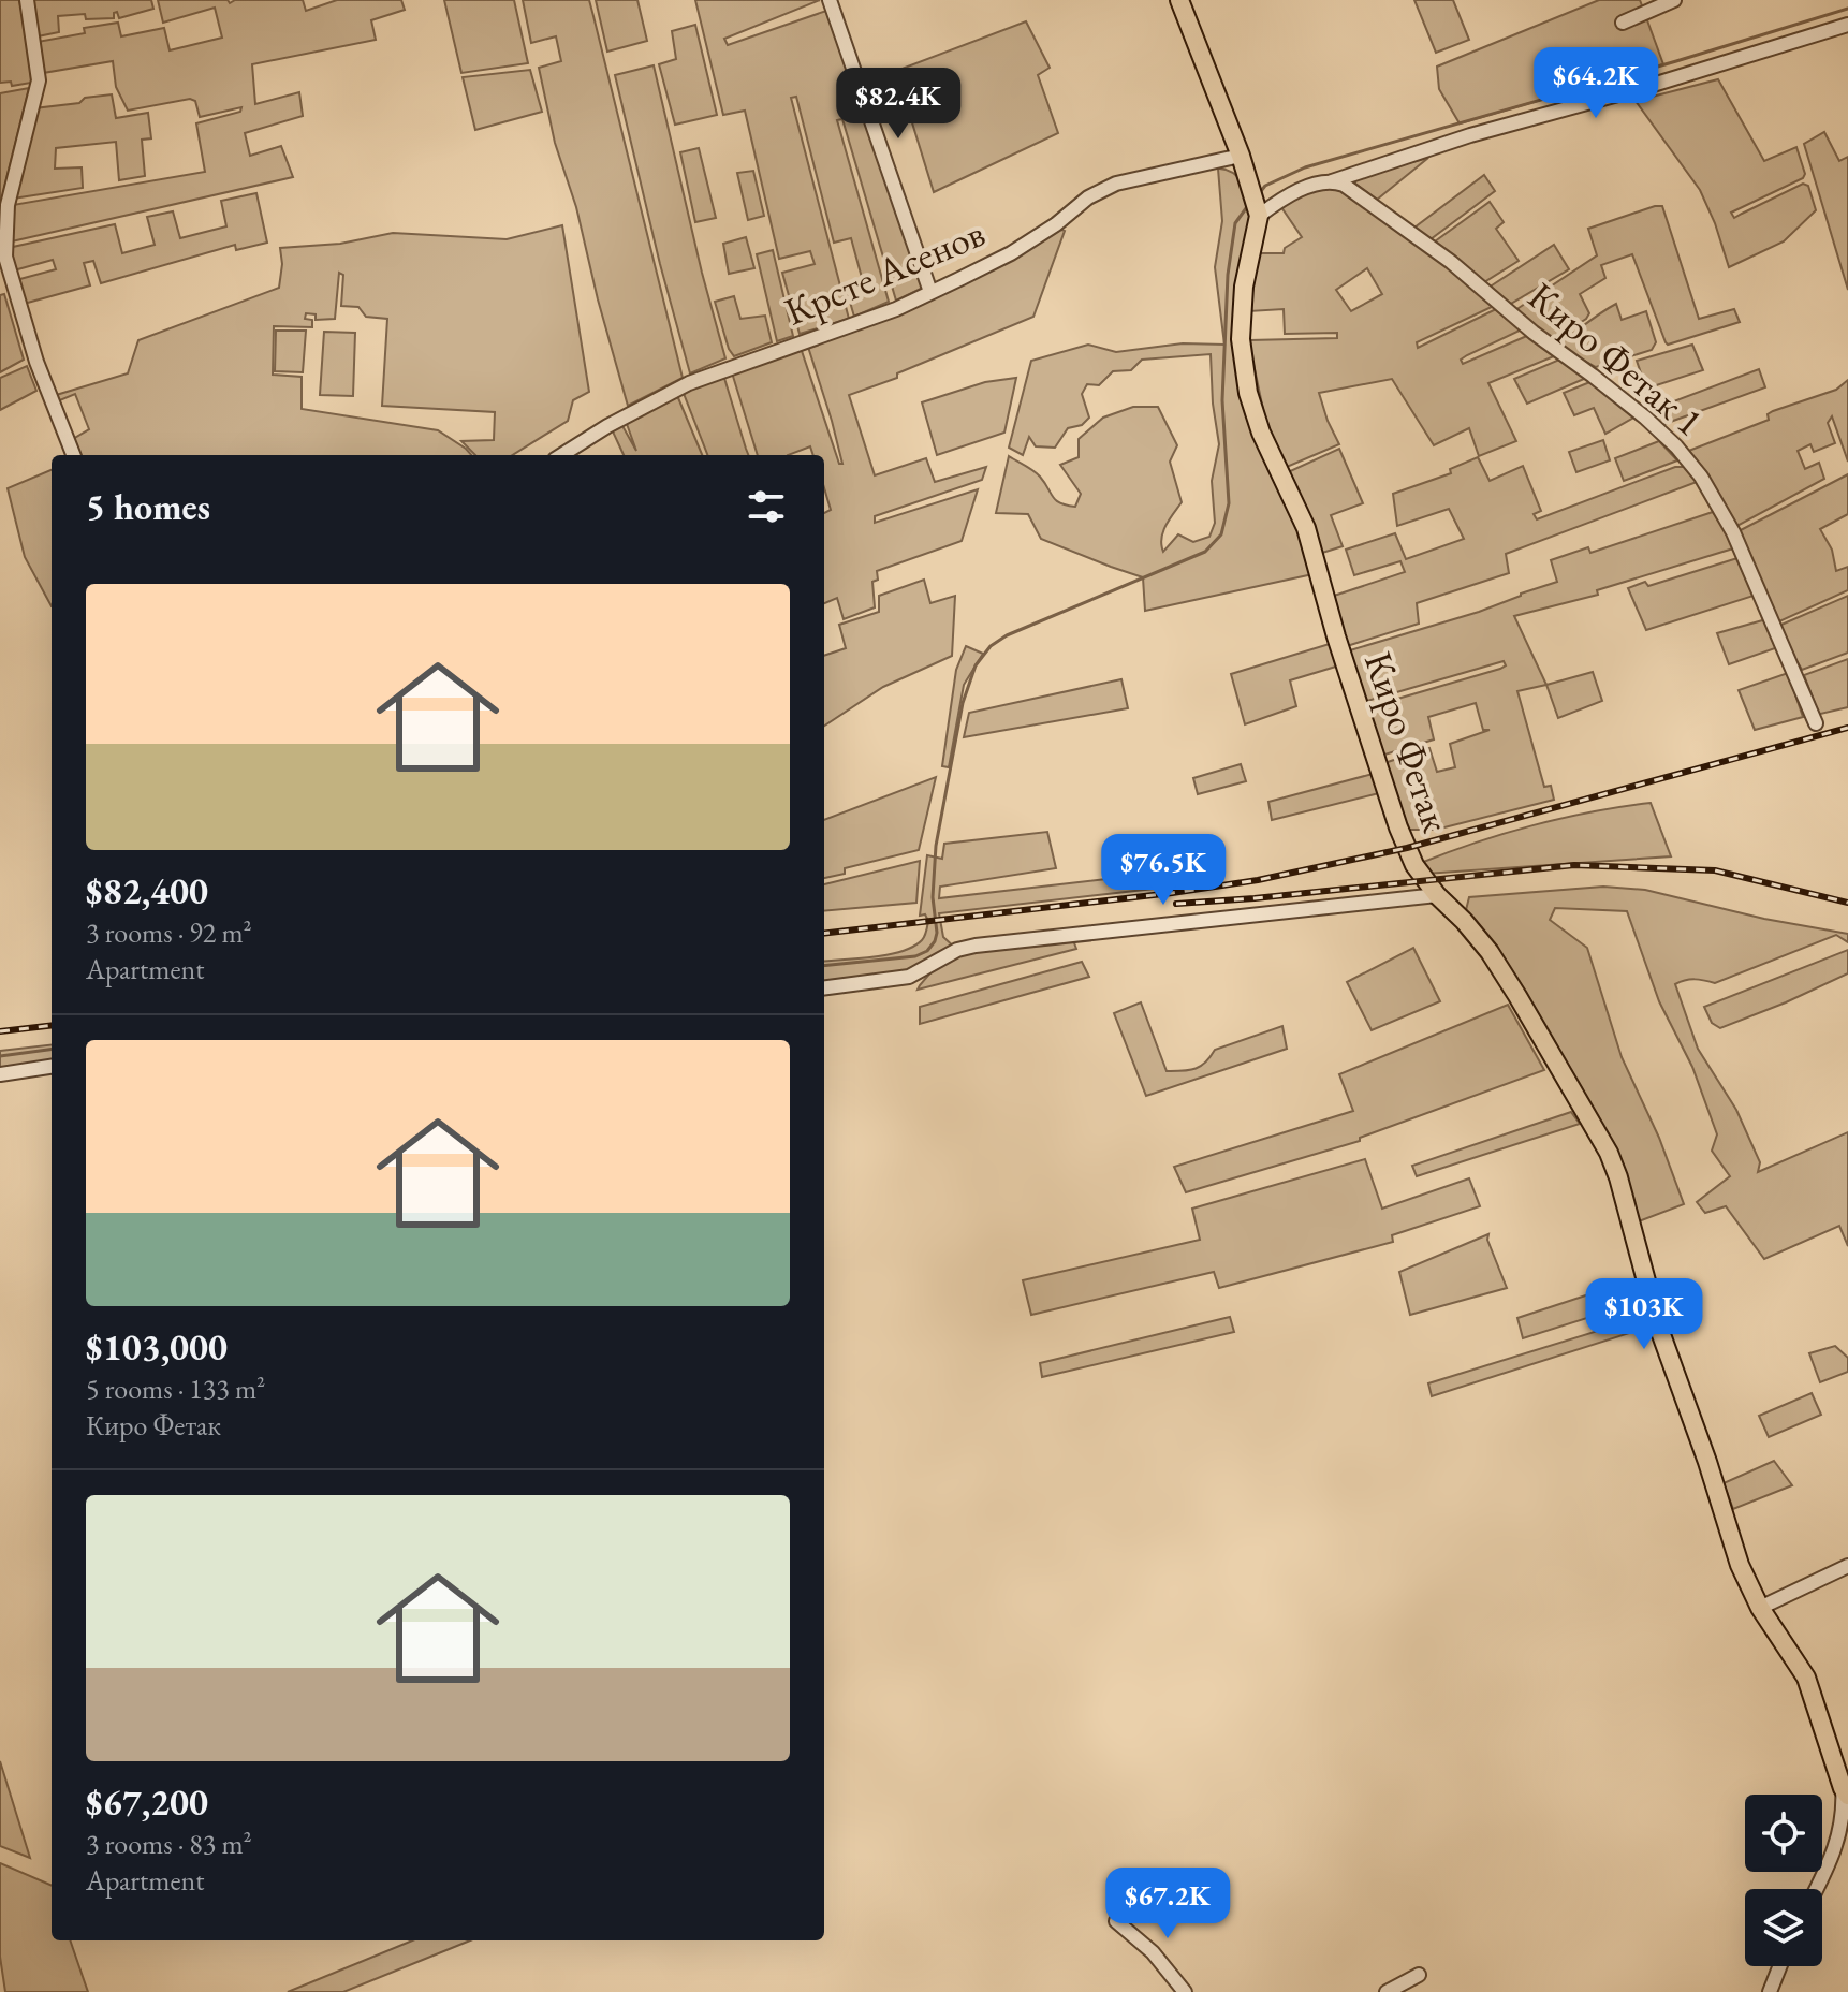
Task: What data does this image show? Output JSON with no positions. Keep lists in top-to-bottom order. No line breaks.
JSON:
{"streets":{"main road":["Киро Фетак"],"street":["Крсте Асенов","Киро Фетак 1"]},"crossings":[["Крсте Асенов","Киро Фетак"]],"page":{"price":["$64.2K","$82.4K","$76.5K","$103K","$67.2K"],"heading":"5 homes","list":[{"name":"$82,400","note":"3 rooms · 92 m² · Apartment"},{"name":"$103,000","note":"5 rooms · 133 m² · Киро Фетак"},{"name":"$67,200","note":"3 rooms · 83 m² · Apartment"}]}}
